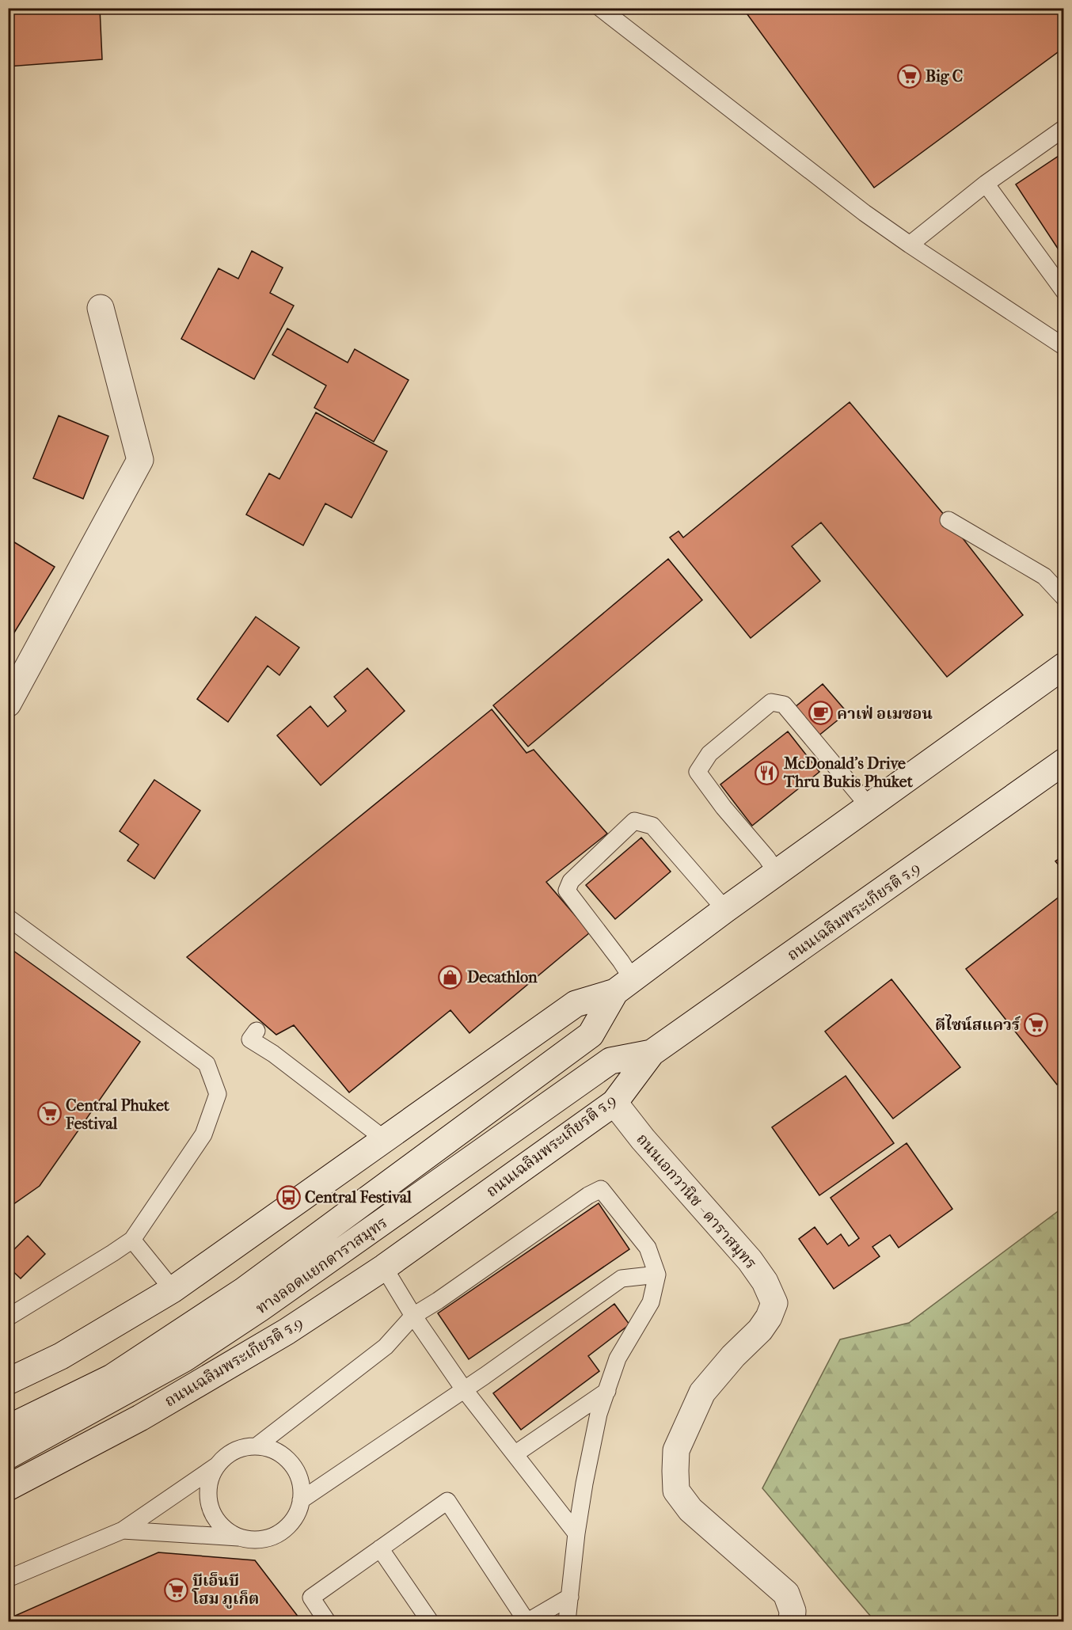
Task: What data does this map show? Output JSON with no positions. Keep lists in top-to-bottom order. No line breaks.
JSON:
{"streets":{"main road":["ถนนเฉลิมพระเกียรติ ร.9","ถนนเอกวานิช - ดาราสมุทร","ทางลอดแยกดาราสมุทร"]},"crossings":[["ถนนเฉลิมพระเกียรติ ร.9","ถนนเอกวานิช - ดาราสมุทร"],["ถนนเฉลิมพระเกียรติ ร.9","ทางลอดแยกดาราสมุทร"]],"places":{"supermarket":["Big C","ดีไซน์สแควร์","Central Phuket Festival","บีเอ็นบี โฮม ภูเก็ต"],"cafe":["คาเฟ่ อเมซอน"],"restaurant":["McDonald's Drive Thru Bukis Phuket"],"shop":["Decathlon"],"bus stop":["Central Festival"]}}
